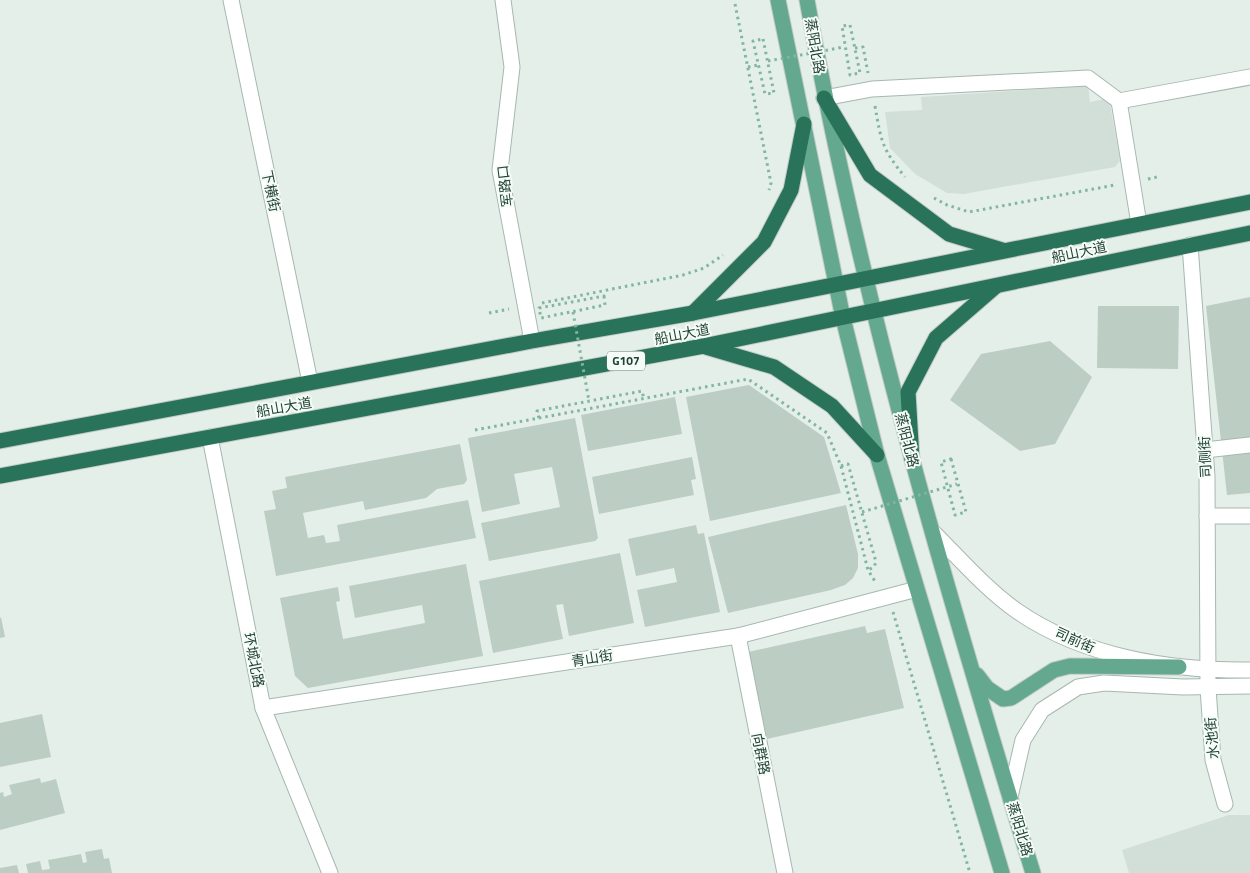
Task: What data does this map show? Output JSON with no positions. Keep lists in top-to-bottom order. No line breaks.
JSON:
{"streets":{"highway":["船山大道","G107"],"main road":["蒸阳北路"],"street":["军路口","下横街","司侧街","司前街","青山街","环城北路","水池街","向群路"]},"crossings":[["蒸阳北路","船山大道"],["蒸阳北路","司前街"],["蒸阳北路","青山街"],["军路口","船山大道"],["下横街","船山大道"],["船山大道","司侧街"],["船山大道","环城北路"],["司侧街","司前街"],["司侧街","水池街"],["司前街","水池街"],["青山街","环城北路"],["青山街","向群路"]]}
